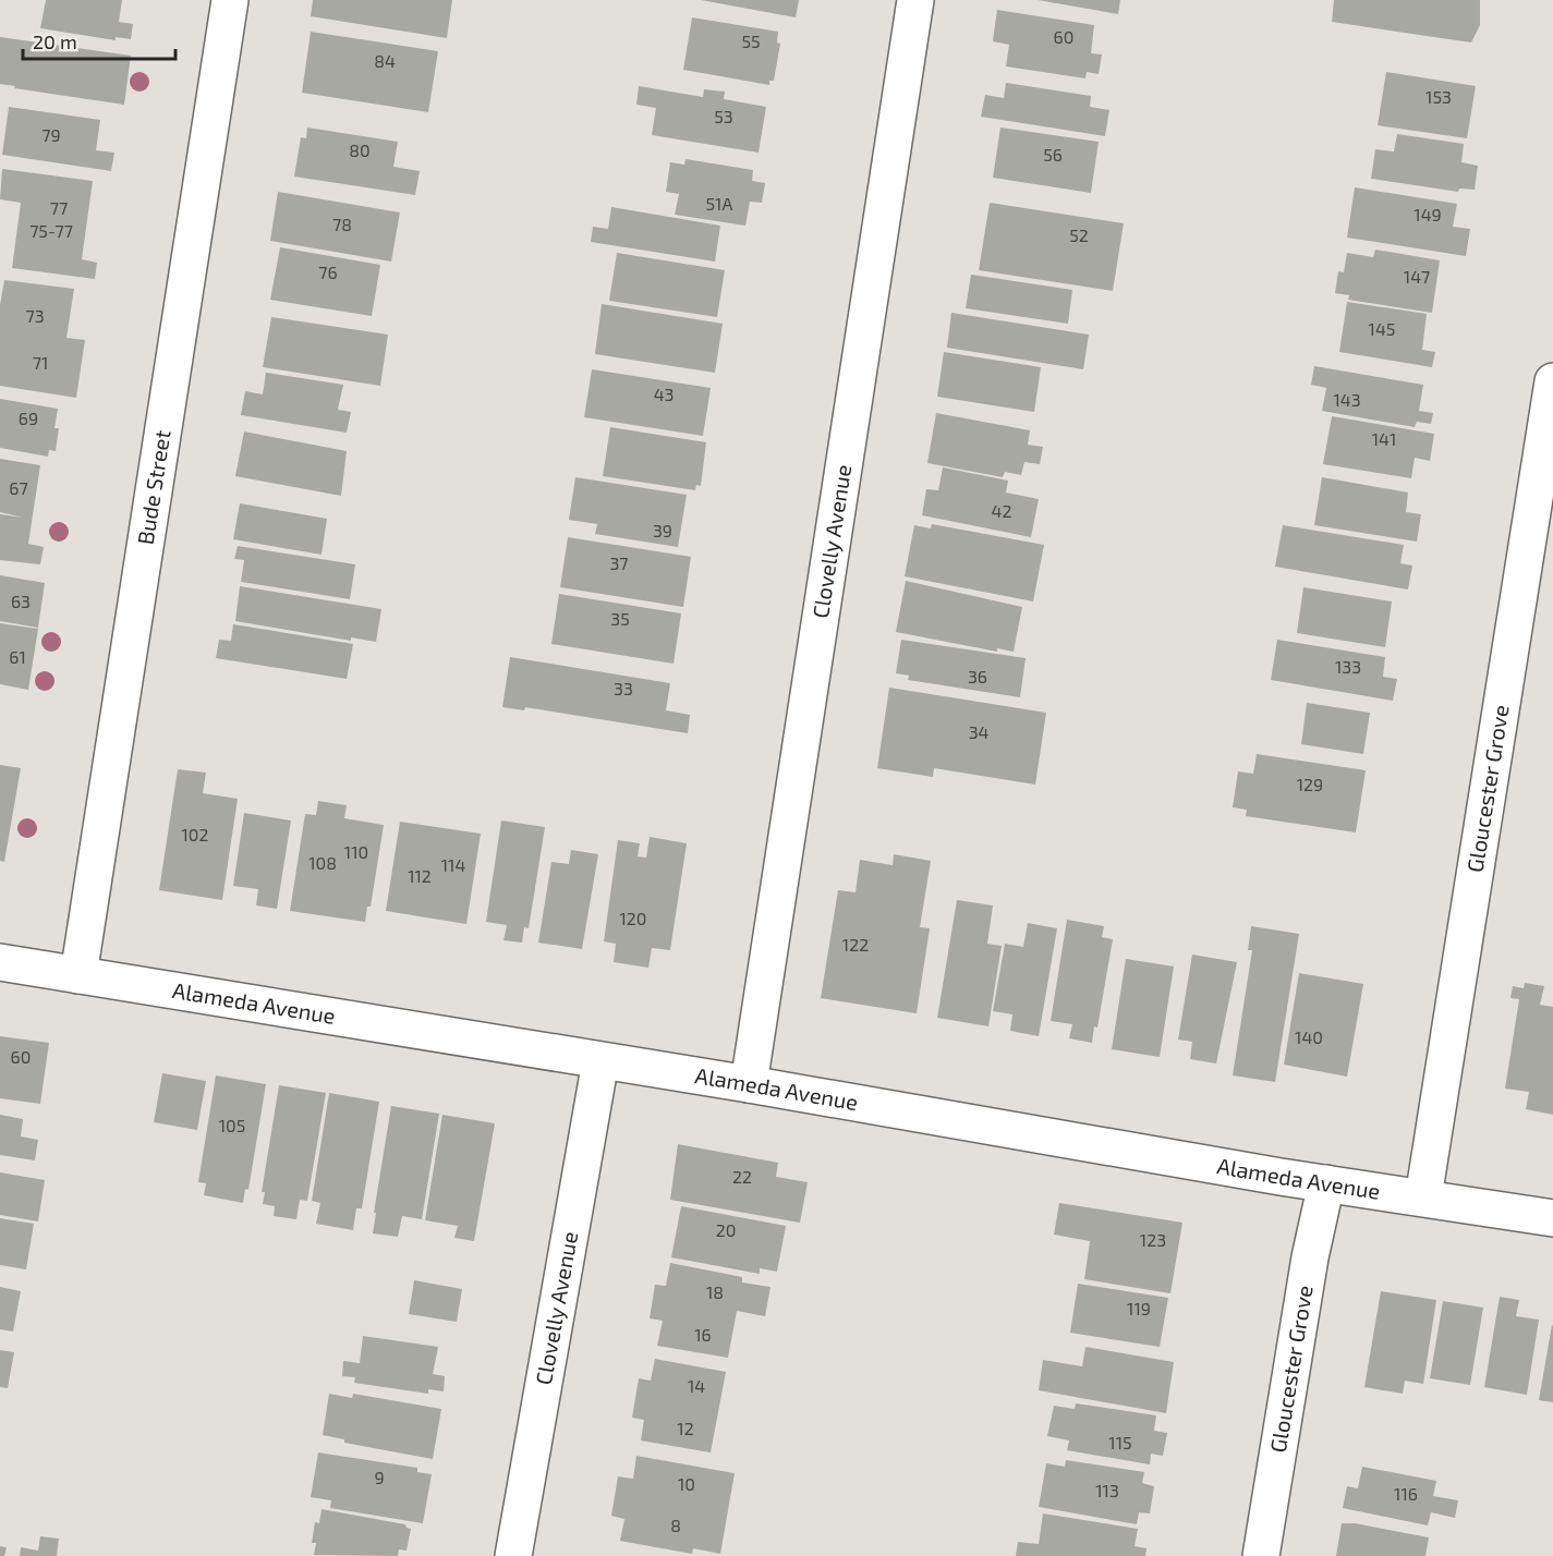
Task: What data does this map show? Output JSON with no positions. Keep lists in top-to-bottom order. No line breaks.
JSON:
{"streets":{"street":["Bude Street","Clovelly Avenue","Gloucester Grove","Alameda Avenue"]},"crossings":[["Bude Street","Alameda Avenue"],["Clovelly Avenue","Alameda Avenue"],["Gloucester Grove","Alameda Avenue"]],"house_numbers":["60","55","84","153","53","79","80","56","51A","77","149","78","75-77","52","76","147","73","145","71","43","143","69","141","67","42","39","37","63","35","61","133","36","33","34","129","102","110","108","114","112","120","122","140","60","105","22","20","123","18","119","16","14","12","115","9","10","113","116","8"],"scale_bar":"20 m"}
